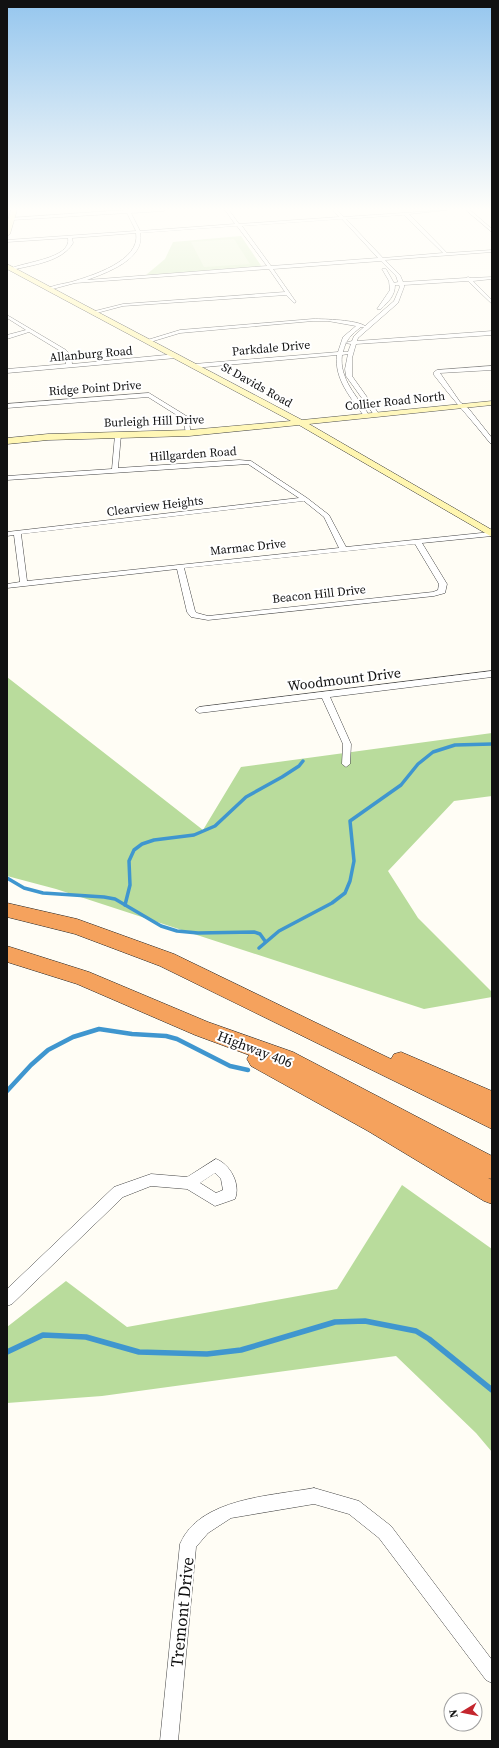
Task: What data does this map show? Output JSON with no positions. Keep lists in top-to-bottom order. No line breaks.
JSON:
{"streets":{"highway":["Highway 406"],"main road":["St Davids Road","Collier Road North","Burleigh Hill Drive"],"street":["Parkdale Drive","Allanburg Road","Ridge Point Drive","Hillgarden Road","Clearview Heights","Marmac Drive","Beacon Hill Drive","Woodmount Drive","Tremont Drive"]},"crossings":[["Parkdale Drive","St Davids Road"],["Allanburg Road","St Davids Road"],["St Davids Road","Collier Road North"],["St Davids Road","Burleigh Hill Drive"],["St Davids Road","Marmac Drive"],["Ridge Point Drive","Burleigh Hill Drive"],["Collier Road North","Burleigh Hill Drive"],["Hillgarden Road","Clearview Heights"],["Hillgarden Road","Marmac Drive"],["Marmac Drive","Beacon Hill Drive"]],"north":"left"}
